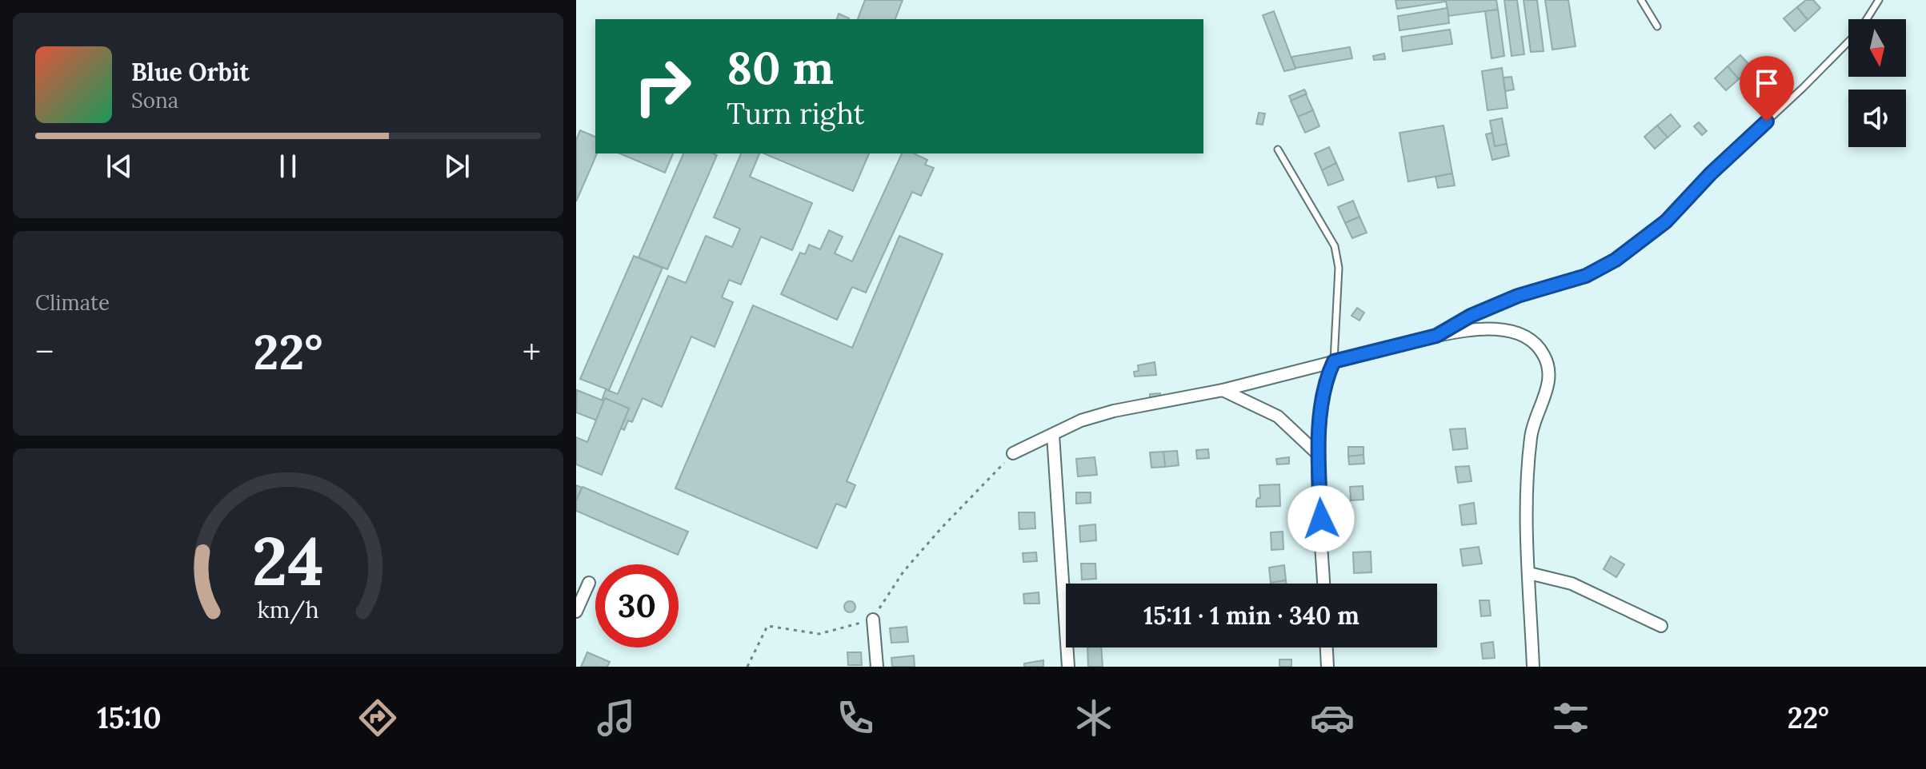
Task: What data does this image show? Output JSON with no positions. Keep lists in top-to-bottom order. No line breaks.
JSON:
{"north":"bottom","page":{"turn":["80 m","Turn right"],"song":["Blue Orbit","Sona"],"tile":"Climate","heat":["−","22°","+"],"limit":"30","trip":"15:11 · 1 min · 340 m","tabs":["15:10","22°"],"gauge":["24","km/h"]}}
